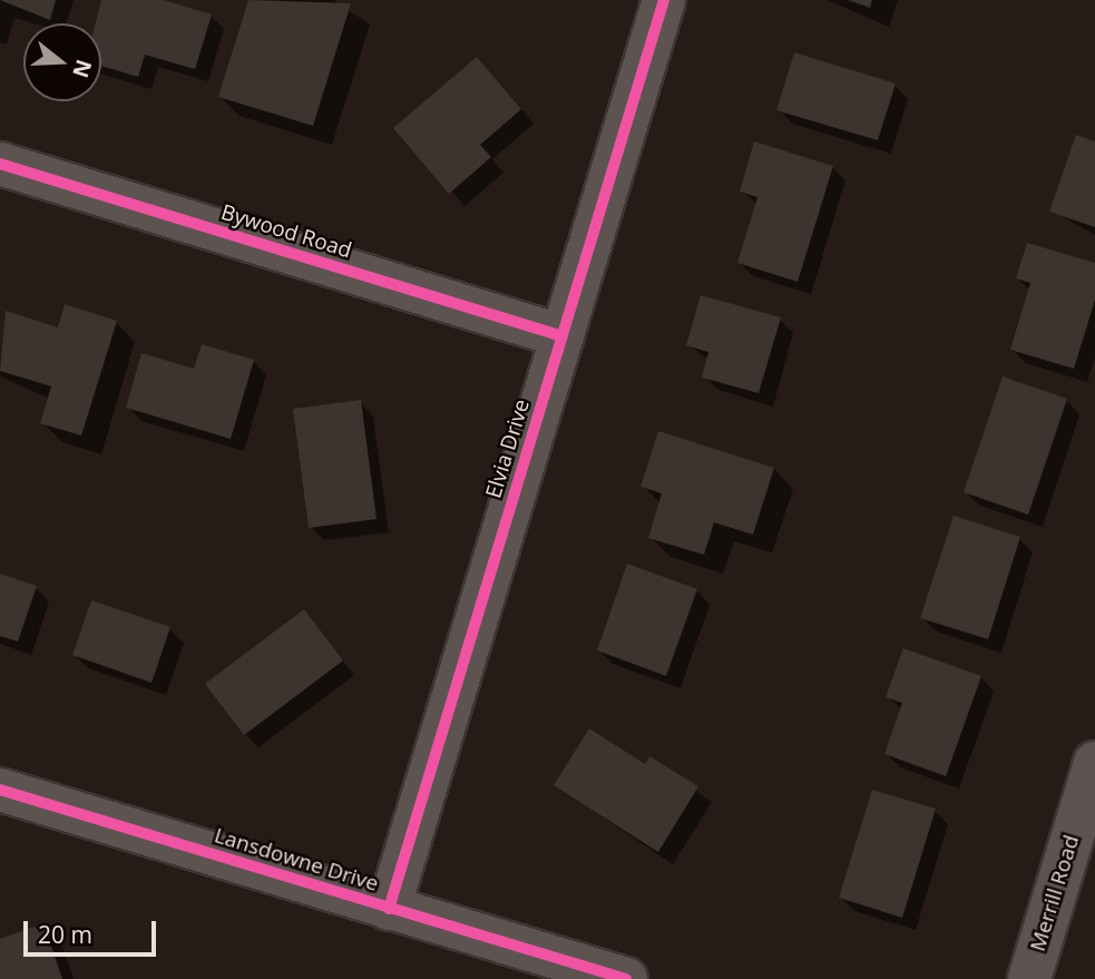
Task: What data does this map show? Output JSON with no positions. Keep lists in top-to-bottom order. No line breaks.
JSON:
{"streets":{"street":["Bywood Road","Elvia Drive","Lansdowne Drive","Merrill Road"]},"crossings":[["Bywood Road","Elvia Drive"],["Elvia Drive","Lansdowne Drive"]],"scale_bar":"20 m","north":"right"}
